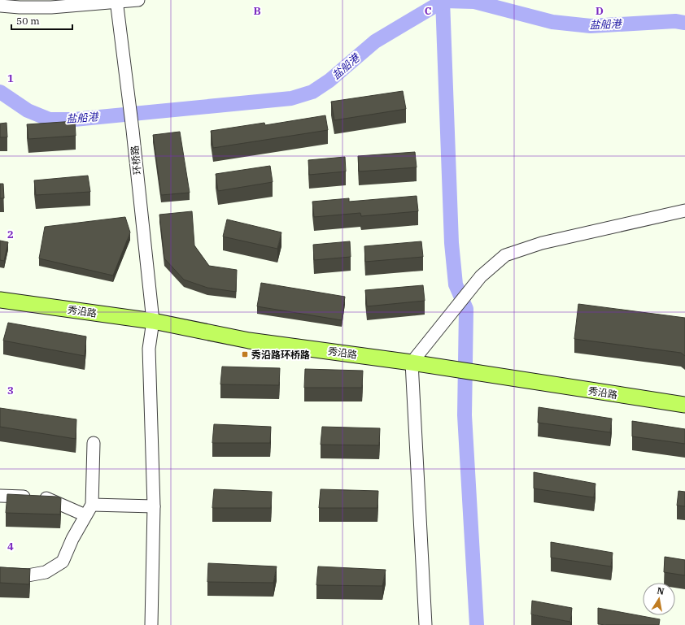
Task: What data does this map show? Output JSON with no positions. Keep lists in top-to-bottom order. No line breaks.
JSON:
{"streets":{"main road":["秀沿路"],"street":["环桥路"]},"crossings":[["环桥路","秀沿路"]],"water":["盐船港"],"places":{"transit":["秀沿路环桥路"]},"scale_bar":"50 m","north":"top","grid":{"columns":["B","C","D"],"rows":["1","2","3","4"]}}
